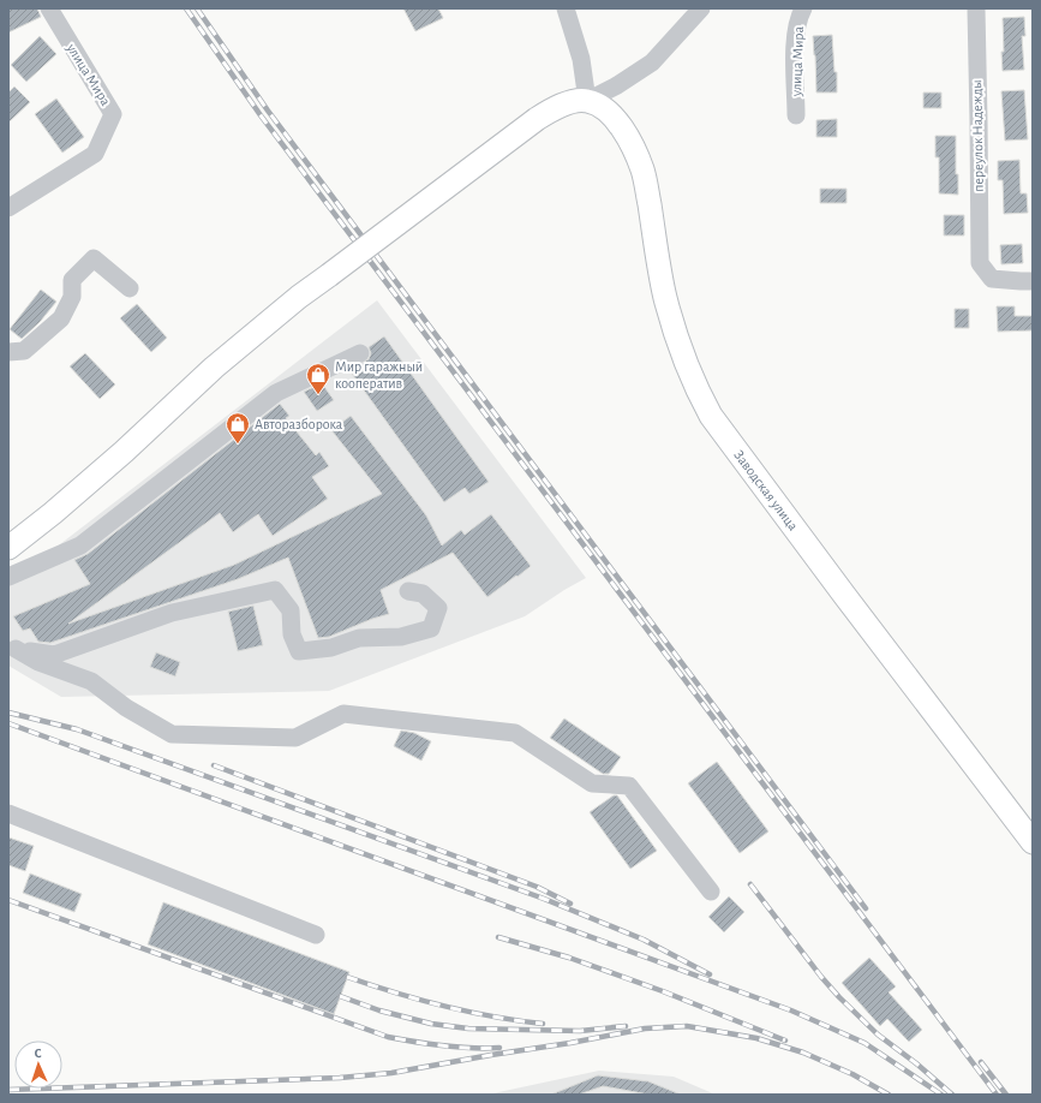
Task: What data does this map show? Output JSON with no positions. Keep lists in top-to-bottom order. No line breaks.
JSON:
{"streets":{"main road":["Заводская улица"],"street":["улица Мира","переулок Надежды"]},"places":{"shop":["Мир гаражный кооператив","Авторазборока"]},"north":"top"}
